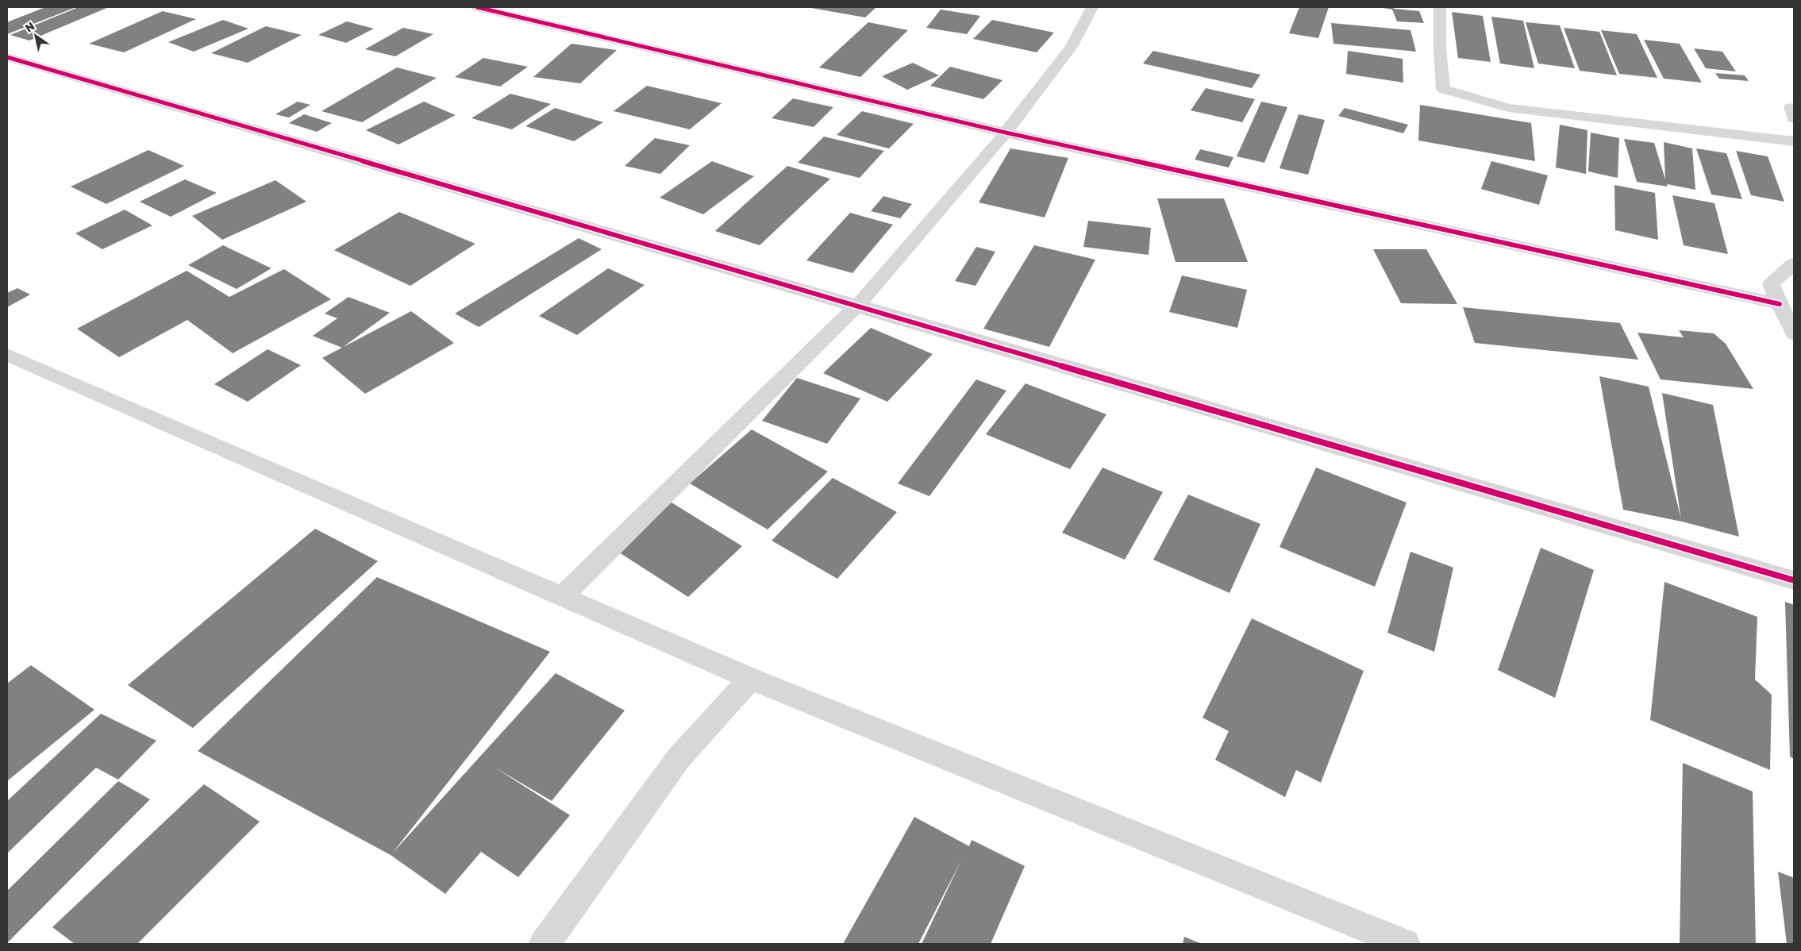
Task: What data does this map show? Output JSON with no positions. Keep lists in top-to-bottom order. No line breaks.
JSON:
{"north":"top left"}
